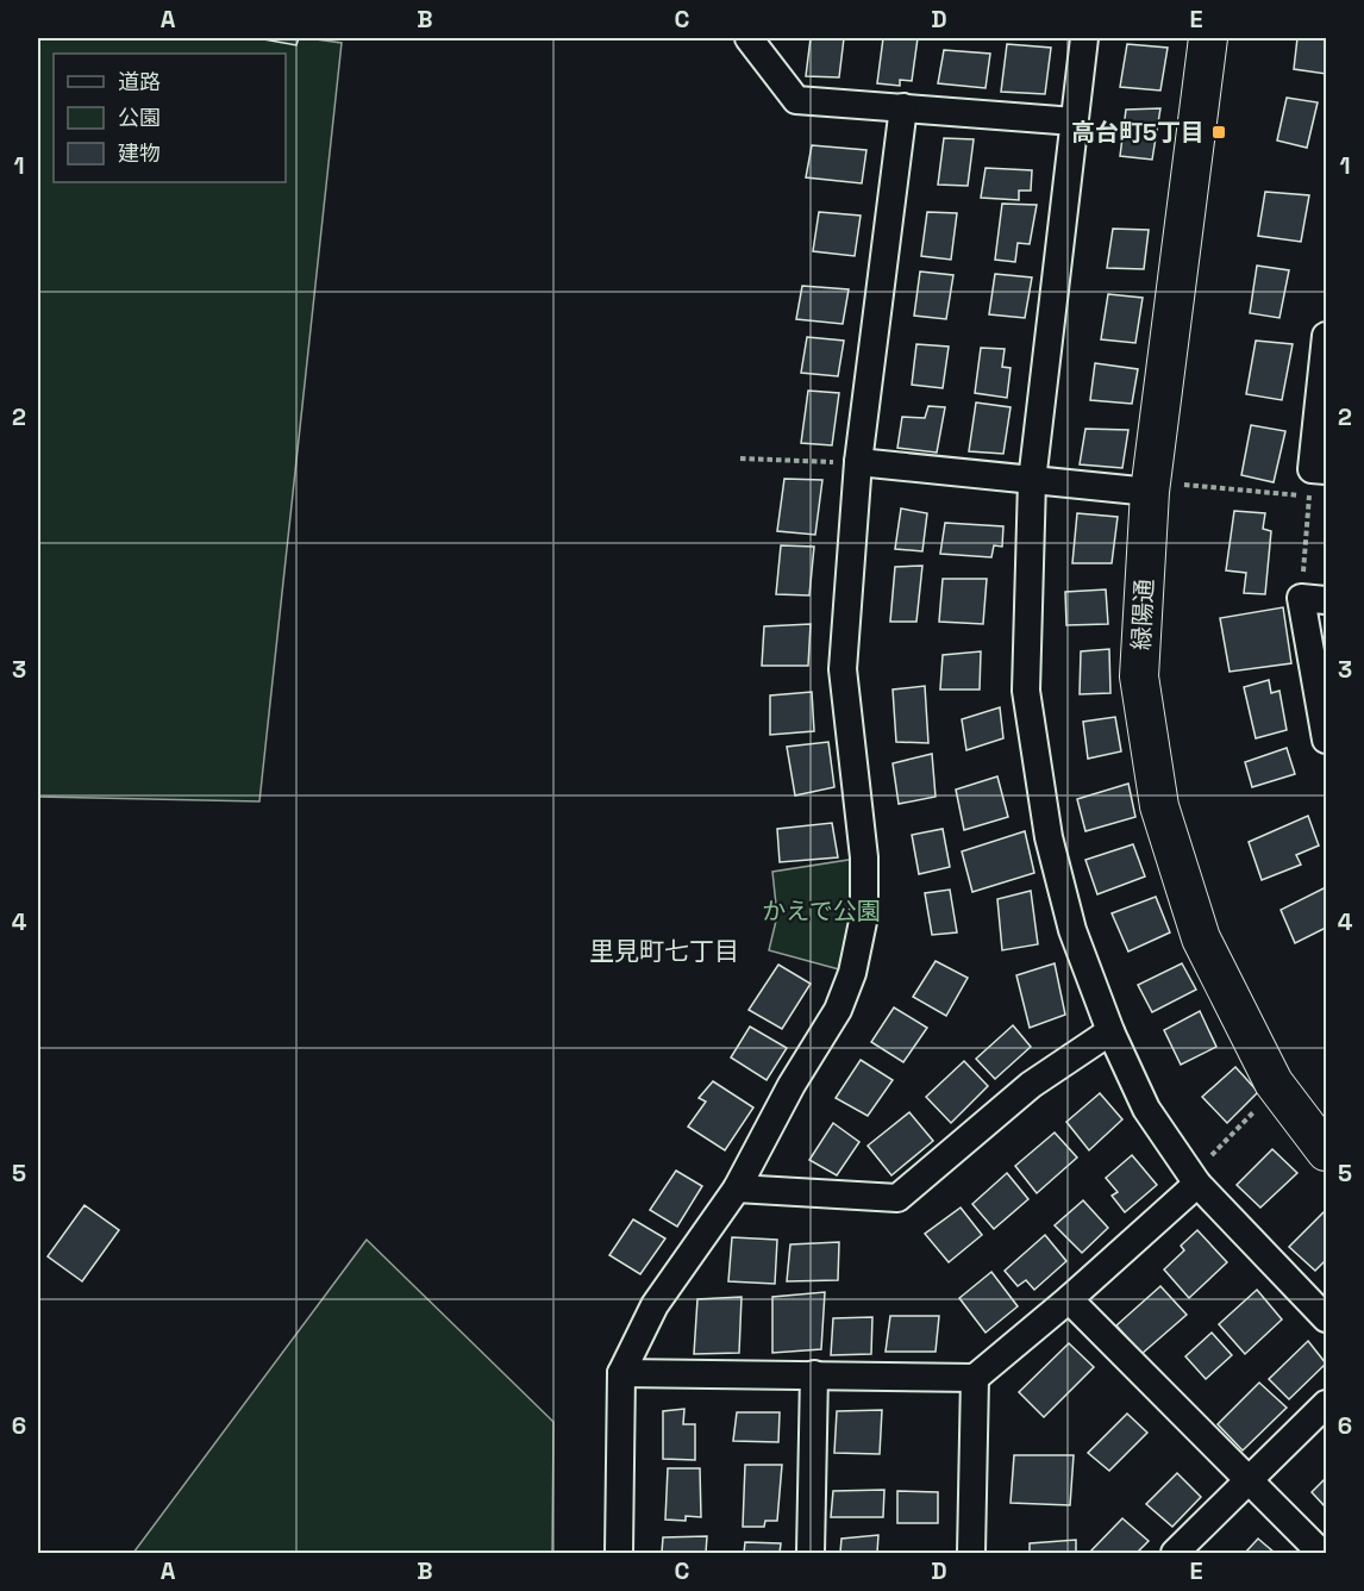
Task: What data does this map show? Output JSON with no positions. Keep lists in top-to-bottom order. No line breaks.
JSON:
{"streets":{"street":["緑陽通"]},"districts":["里見町七丁目"],"parks":["かえで公園"],"places":{"transit":["高台町5丁目"]},"legend":["道路","公園","建物"],"grid":{"columns":["A","B","C","D","E"],"rows":["1","2","3","4","5","6"]}}
